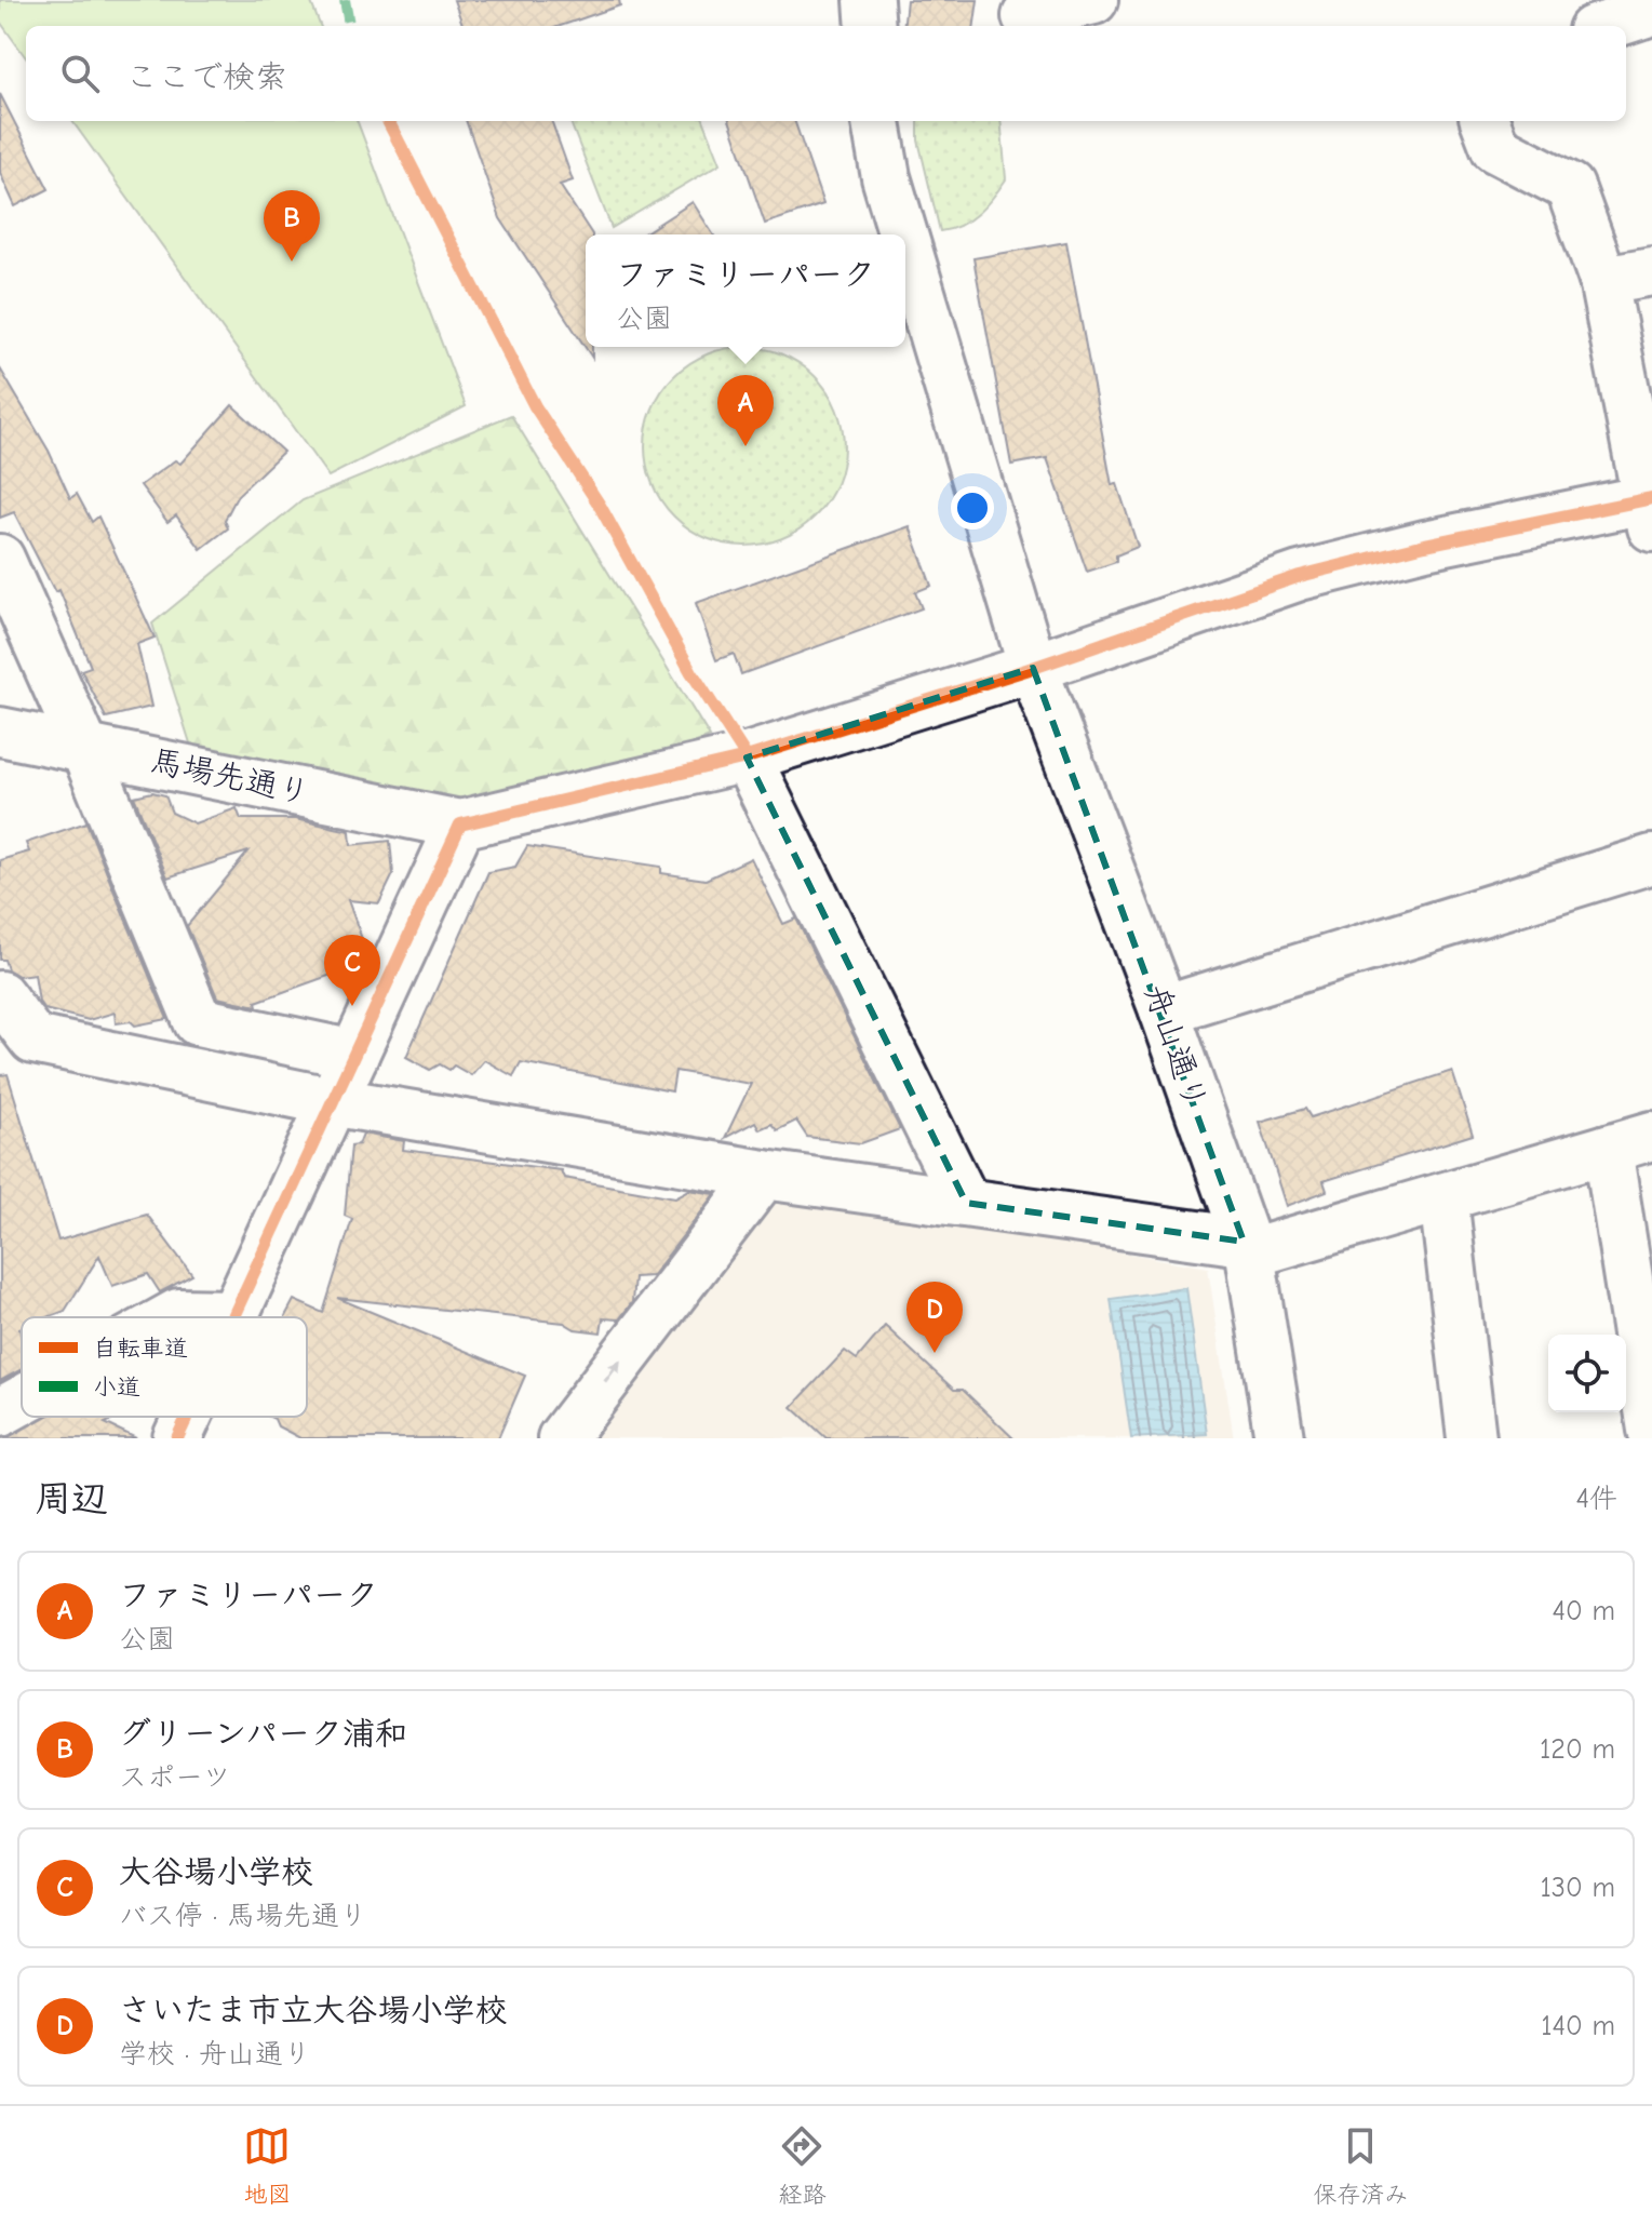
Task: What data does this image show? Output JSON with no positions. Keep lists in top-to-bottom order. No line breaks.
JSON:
{"streets":{"street":["馬場先通り","舟山通り"]},"legend":["自転車道","小道"],"page":{"search":"ここで検索","pins":["B","A","C","D"],"popup":["ファミリーパーク","公園"],"heading":["周辺","4件"],"list":[{"mark":"A","name":"ファミリーパーク","note":"公園","value":"40 m"},{"mark":"B","name":"グリーンパーク浦和","note":"スポーツ","value":"120 m"},{"mark":"C","name":"大谷場小学校","note":"バス停 · 馬場先通り","value":"130 m"},{"mark":"D","name":"さいたま市立大谷場小学校","note":"学校 · 舟山通り","value":"140 m"}],"nav":["地図","経路","保存済み"]}}
